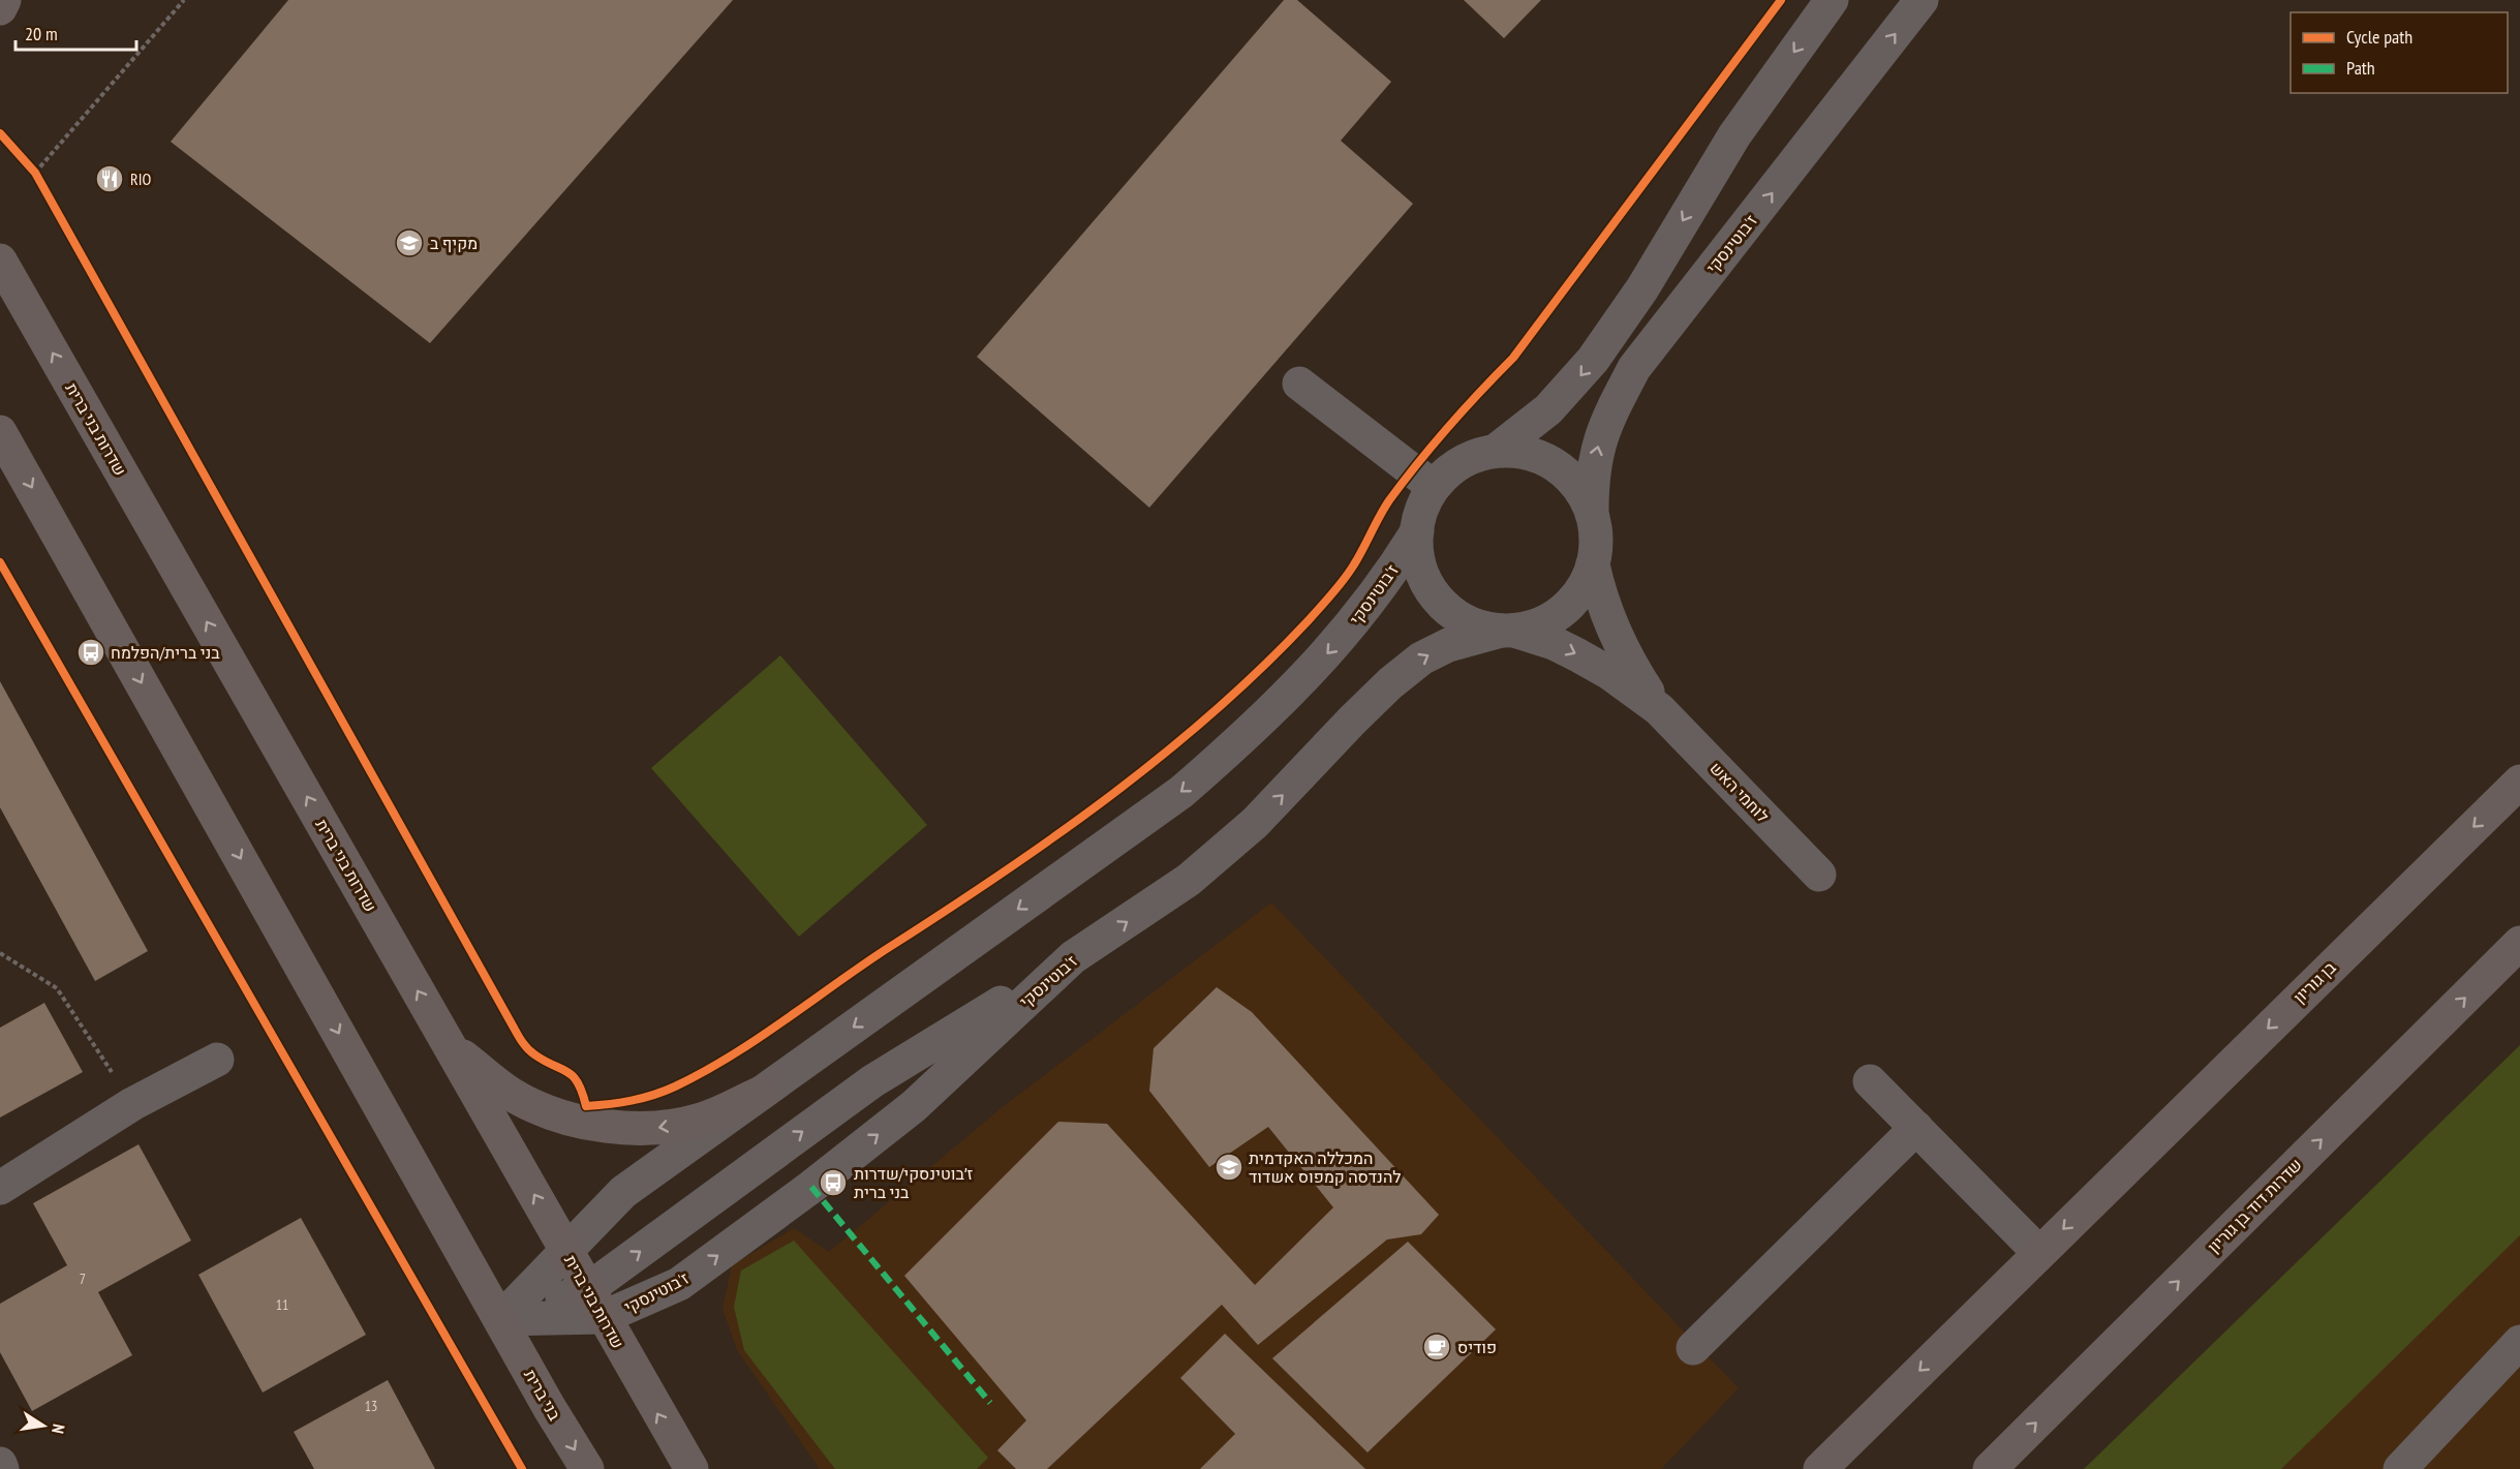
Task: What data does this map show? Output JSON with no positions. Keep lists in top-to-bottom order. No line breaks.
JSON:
{"streets":{"main road":["שדרות בני ברית","בן גוריון","שדרות דוד בן גוריון","בני ברית"],"street":["ז'בוטינסקי","לוחמי האש"]},"crossings":[["ז'בוטינסקי","שדרות בני ברית"],["ז'בוטינסקי","לוחמי האש"],["ז'בוטינסקי","בני ברית"]],"one_way":["בן גוריון","שדרות דוד בן גוריון","בני ברית"],"places":{"restaurant":["RIO"],"school or university":["מקיף ב","המכללה האקדמית להנדסה קמפוס אשדוד"],"bus stop":["בני ברית/הפלמח","ז׳בוטינסקי/שדרות בני ברית"],"cafe":["פודיס"]},"house_numbers":["7","11","13"],"legend":["Cycle path","Path"],"scale_bar":"20 m","north":"right"}
